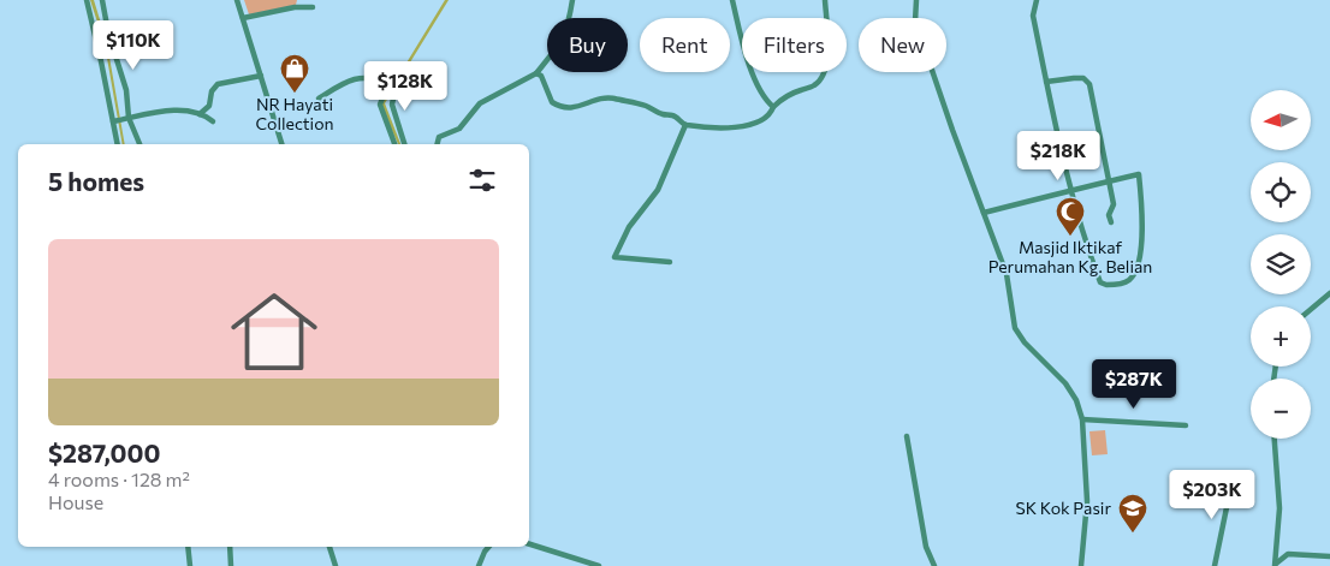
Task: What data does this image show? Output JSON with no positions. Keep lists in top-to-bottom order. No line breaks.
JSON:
{"places":{"shop":["NR Hayati Collection"],"mosque":["Masjid Iktikaf Perumahan Kg. Belian"],"school or university":["SK Kok Pasir"]},"north":"left","page":{"chip":["Buy","Rent","Filters","New"],"price":["$110K","$128K","$218K","$287K","$203K"],"map_buttons":["+","−"],"heading":"5 homes","list":[{"name":"$287,000","note":"4 rooms · 128 m² · House"}]}}
